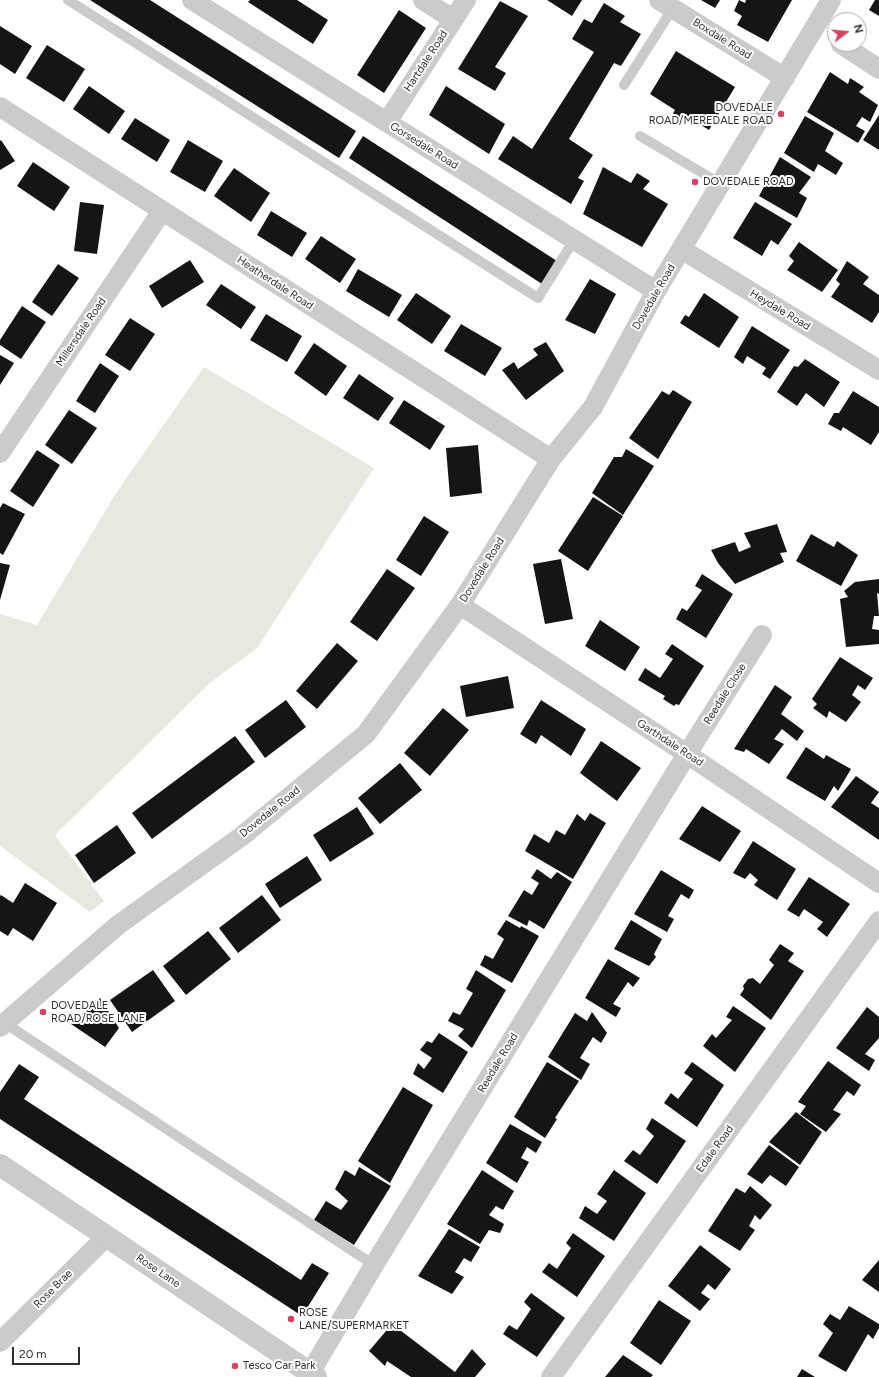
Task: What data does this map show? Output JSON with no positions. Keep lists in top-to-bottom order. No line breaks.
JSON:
{"streets":{"street":["Boxdale Road","Hartdale Road","Gorsedale Road","Heatherdale Road","Dovedale Road","Heydale Road","Millersdale Road","Reedale Close","Garthdale Road","Reedale Road","Edale Road","Rose Lane","Rose Brae"]},"crossings":[["Boxdale Road","Dovedale Road"],["Hartdale Road","Gorsedale Road"],["Gorsedale Road","Dovedale Road"],["Heatherdale Road","Dovedale Road"],["Heatherdale Road","Millersdale Road"],["Dovedale Road","Heydale Road"],["Dovedale Road","Garthdale Road"],["Reedale Close","Garthdale Road"],["Reedale Close","Reedale Road"],["Garthdale Road","Reedale Road"],["Reedale Road","Rose Lane"],["Rose Lane","Rose Brae"]],"places":["DOVEDALE ROAD/MEREDALE ROAD","DOVEDALE ROAD","DOVEDALE ROAD/ROSE LANE","ROSE LANE/SUPERMARKET","Tesco Car Park"],"scale_bar":"20 m","north":"right"}
